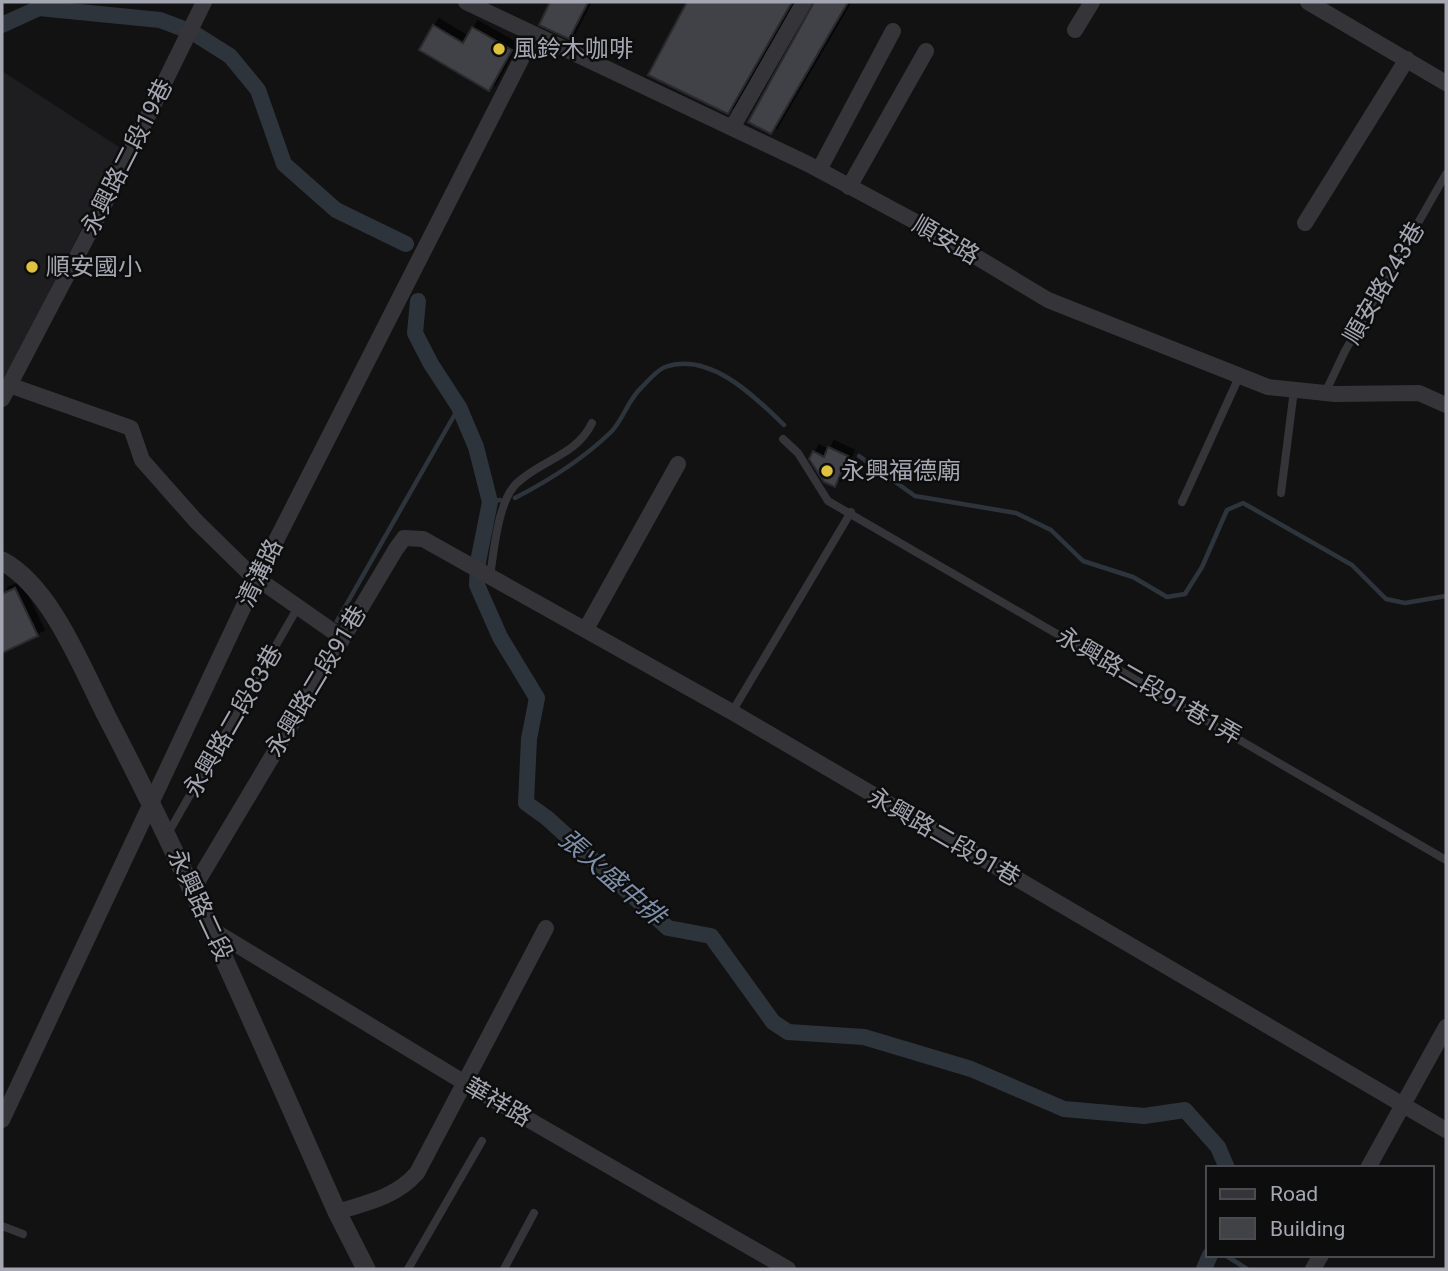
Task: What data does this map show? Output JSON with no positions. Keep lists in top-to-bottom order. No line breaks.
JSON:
{"streets":{"street":["永興路二段19巷","順安路","清溝路","永興路二段91巷","永興路二段","華祥路"],"lane":["順安路243巷","永興路二段91巷1弄","永興路二段83巷"]},"crossings":[["永興路二段19巷","清溝路"],["永興路二段19巷","永興路二段91巷"],["永興路二段19巷","永興路二段83巷"],["順安路","順安路243巷"],["順安路","清溝路"],["清溝路","永興路二段"],["永興路二段91巷","永興路二段"],["永興路二段83巷","永興路二段"],["永興路二段","華祥路"]],"water":["張火盛中排"],"places":["風鈴木咖啡","順安國小","永興福德廟"],"legend":["Road","Building"]}
